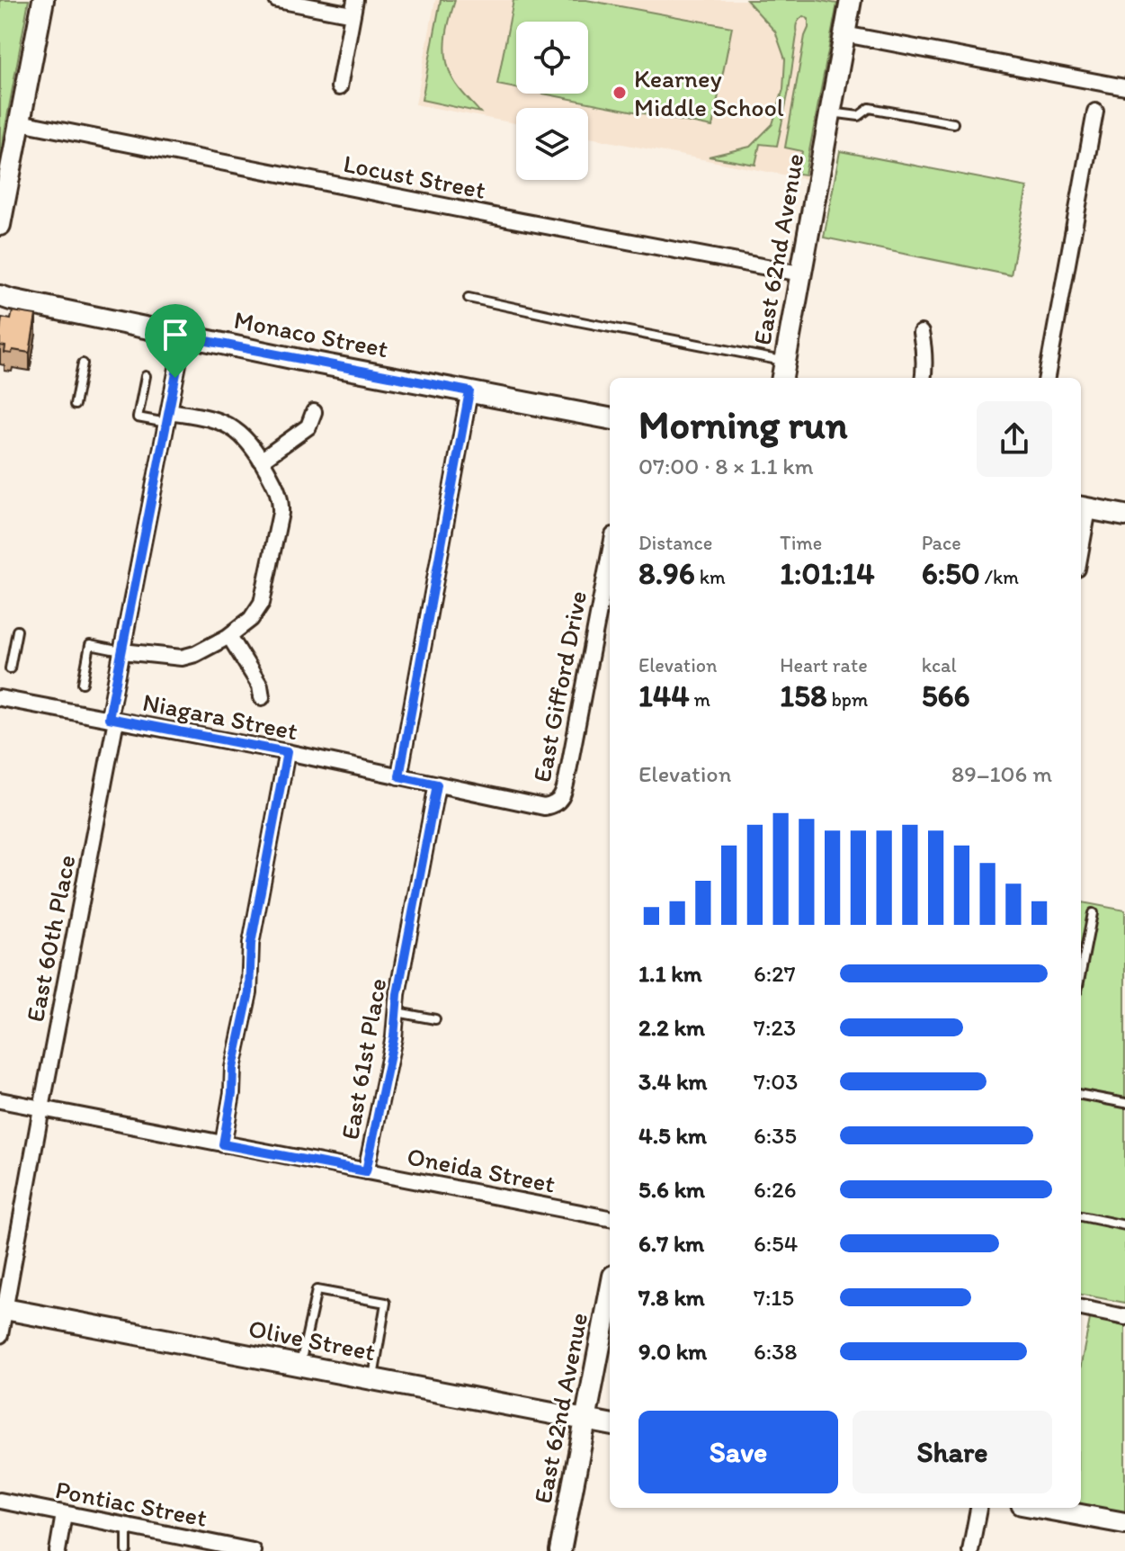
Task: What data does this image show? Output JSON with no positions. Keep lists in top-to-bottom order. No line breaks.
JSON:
{"streets":{"street":["Locust Street","East 62nd Avenue","Monaco Street","East Gifford Drive","Niagara Street","East 60th Place","East 61st Place","Oneida Street","Olive Street","Pontiac Street"]},"crossings":[["Locust Street","East 62nd Avenue"],["East 62nd Avenue","Olive Street"],["Monaco Street","East 60th Place"],["East Gifford Drive","Niagara Street"],["Niagara Street","East 60th Place"],["Niagara Street","East 61st Place"],["East 60th Place","Oneida Street"],["East 60th Place","Olive Street"],["East 61st Place","Oneida Street"]],"places":["Kearney Middle School"],"page":{"heading":["Morning run","07:00 · 8 × 1.1 km"],"stats":[["Distance","8.96 km"],["Time","1:01:14"],["Pace","6:50 /km"],["Elevation","144 m"],["Heart rate","158 bpm"],["kcal","566"]],"chart":["Elevation","89–106 m"],"list":[{"name":"1.1 km","note":"6:27"},{"name":"2.2 km","note":"7:23"},{"name":"3.4 km","note":"7:03"},{"name":"4.5 km","note":"6:35"},{"name":"5.6 km","note":"6:26"},{"name":"6.7 km","note":"6:54"},{"name":"7.8 km","note":"7:15"},{"name":"9.0 km","note":"6:38"}],"buttons":["Save","Share"]}}
